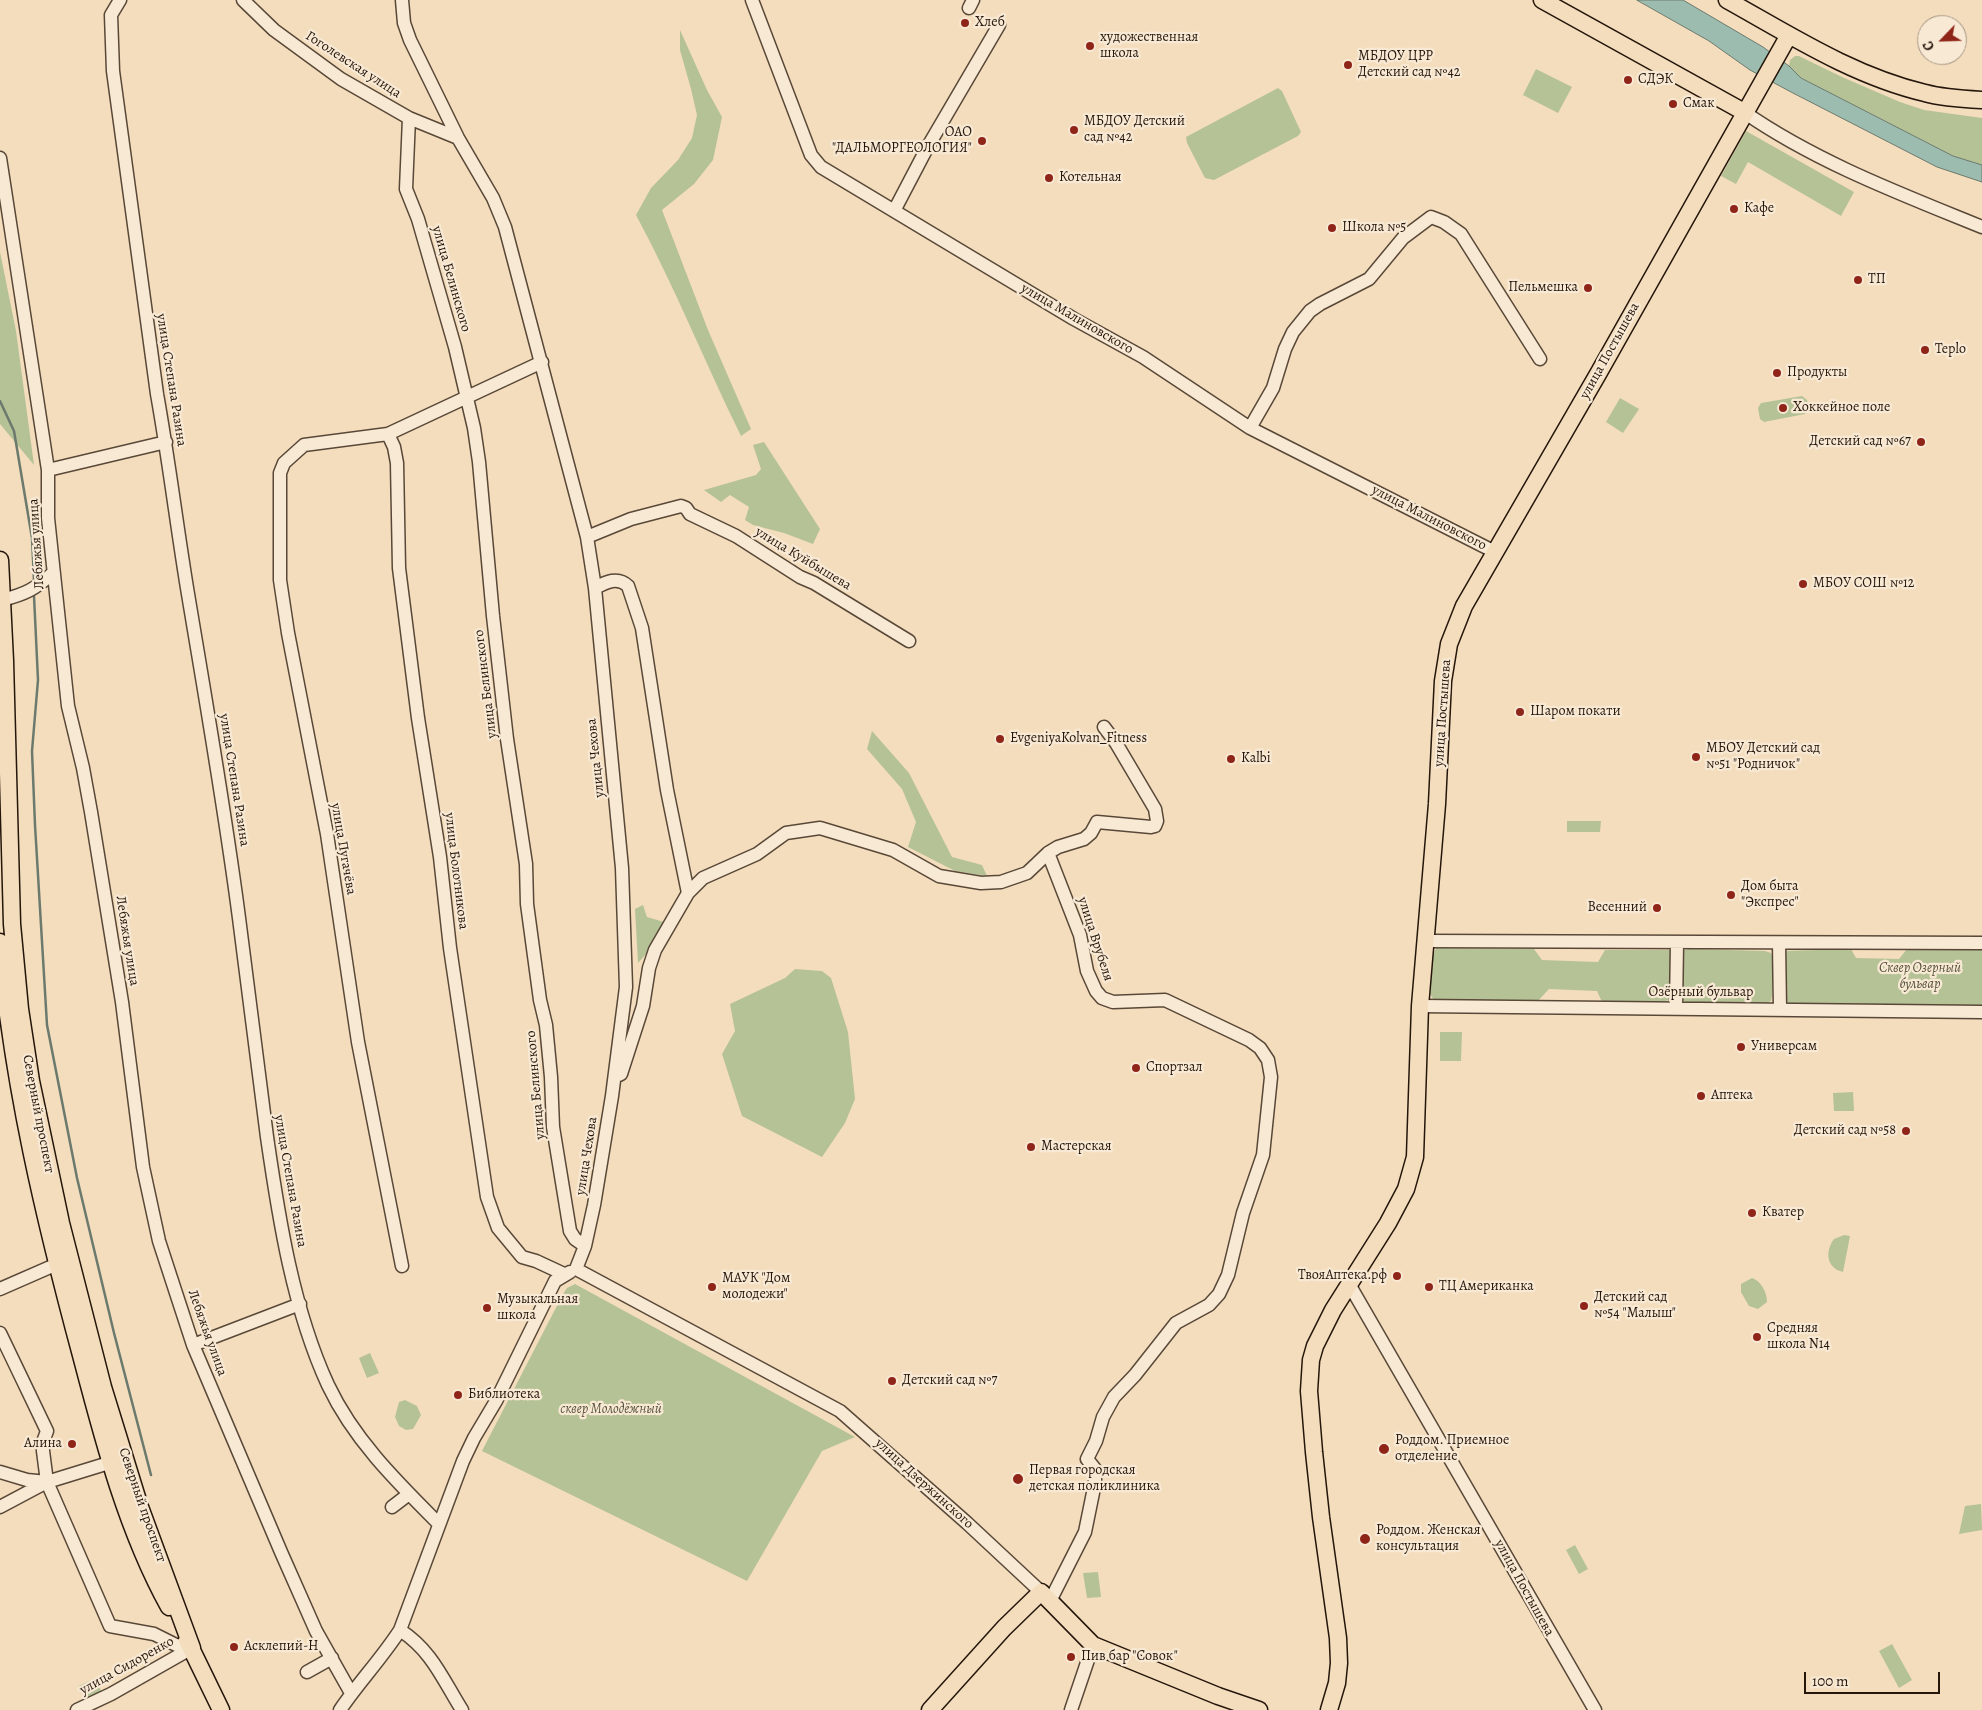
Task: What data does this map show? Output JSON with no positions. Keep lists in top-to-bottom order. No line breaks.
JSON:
{"streets":{"main road":["улица Постышева","Северный проспект","улица Дзержинского"],"street":["Гоголевская улица","улица Белинского","улица Малиновского","улица Степана Разина","Лебяжья улица","улица Куйбышева","улица Чехова","улица Пугачёва","улица Болотникова","улица Врубеля","Озёрный бульвар","улица Сидоренко"]},"crossings":[["Гоголевская улица","улица Белинского"],["Гоголевская улица","улица Чехова"],["улица Белинского","улица Чехова"],["улица Малиновского","улица Постышева"],["улица Постышева","Озёрный бульвар"],["улица Степана Разина","улица Чехова"],["Лебяжья улица","улица Чехова"],["улица Куйбышева","улица Чехова"],["улица Чехова","улица Болотникова"],["улица Чехова","улица Дзержинского"],["улица Пугачёва","улица Болотникова"],["улица Болотникова","улица Дзержинского"],["улица Врубеля","улица Дзержинского"],["Северный проспект","улица Сидоренко"]],"parks":["Сквер Озерный бульвар","сквер Молодёжный"],"places":["Хлеб","художественная школа","МБДОУ ЦРР Детский сад №42","СДЭК","Смак","МБДОУ Детский сад №42","ОАО \"ДАЛЬМОРГЕОЛОГИЯ\"","Котельная","Кафе","Школа №5","ТП","Пельмешка","Teplo","Продукты","Хоккейное поле","Детский сад №67","МБОУ СОШ №12","Шаром покати","EvgeniyaKolvan_Fitness","МБОУ Детский сад №51 \"Родничок\"","Kalbi","Дом быта \"Экспрес\"","Весенний","Универсам","Спортзал","Аптека","Детский сад №58","Мастерская","Кватер","ТвояАптека.рф","МАУК \"Дом молодежи\"","ТЦ Американка","Детский сад №54 \"Малыш\"","Музыкальная школа","Средняя школа N14","Детский сад №7","Библиотека","Алина","Роддом. Приемное отделение","Первая городская детская поликлиника","Роддом. Женская консультация","Асклепий-Н","Пив бар \"Совок\""],"scale_bar":"100 m","north":"bottom left"}
